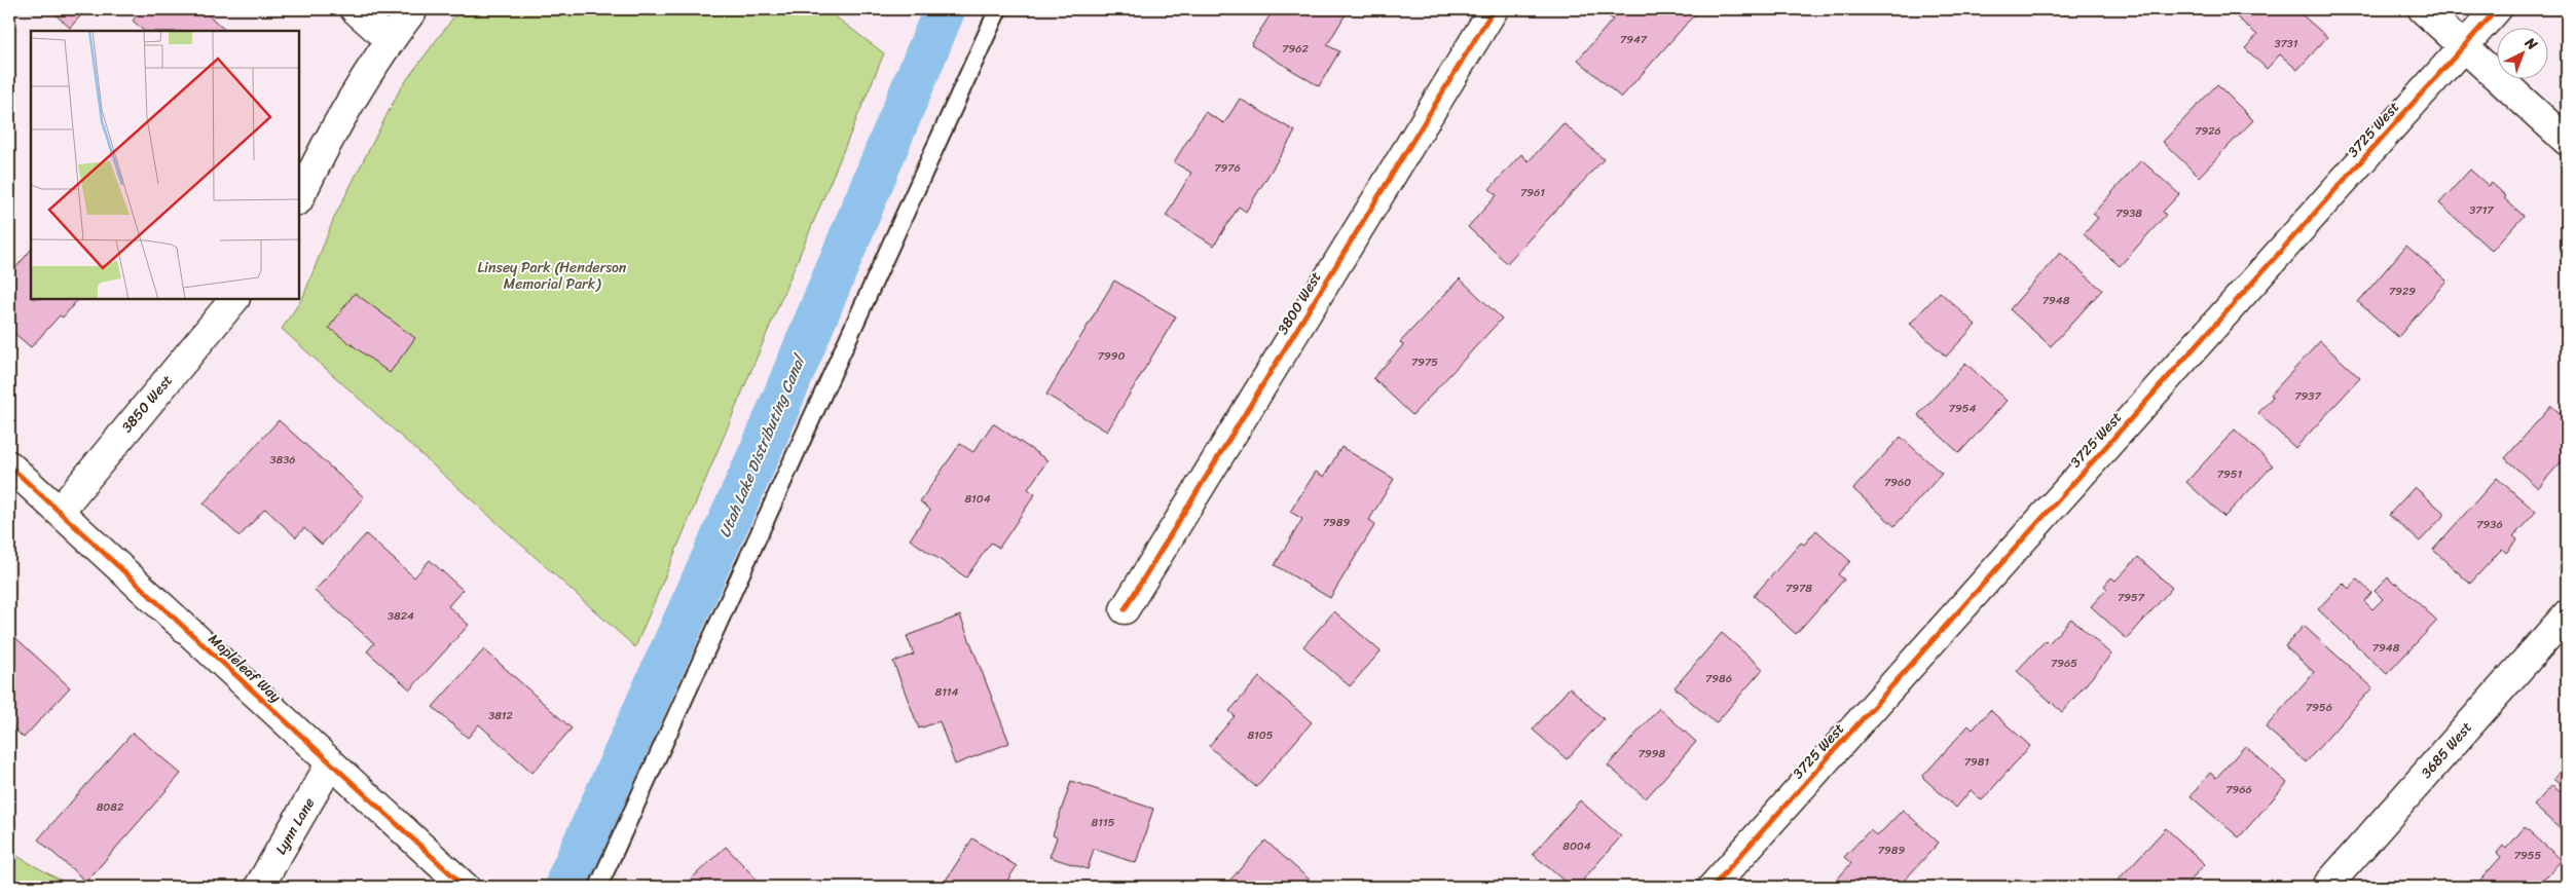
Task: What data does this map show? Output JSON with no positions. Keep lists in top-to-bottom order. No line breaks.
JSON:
{"streets":{"street":["3725 West","3800 West","3850 West","Mapleleaf Way","3685 West","Lynn Lane"]},"crossings":[["3850 West","Mapleleaf Way"],["Mapleleaf Way","Lynn Lane"]],"water":["Utah Lake Distributing Canal"],"parks":["Linsey Park (Henderson Memorial Park)"],"house_numbers":["7947","3731","7962","7926","7976","7961","3717","7938","7929","7948","7990","7975","7937","7954","3836","7951","7960","8104","7989","7936","7978","7957","3824","7948","7965","7986","8114","7956","3812","8105","7998","7981","7966","8082","8115","8004","7989","7955"],"north":"top right"}
